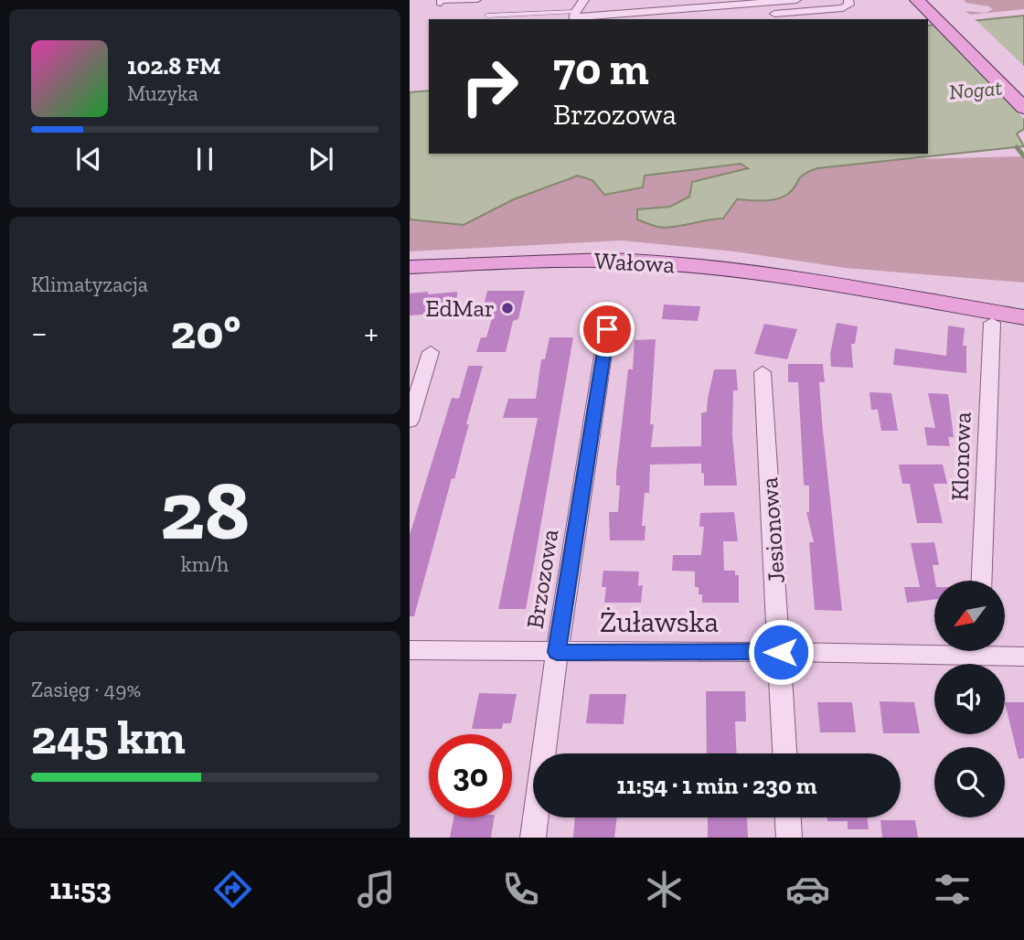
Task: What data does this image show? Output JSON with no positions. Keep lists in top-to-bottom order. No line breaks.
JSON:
{"streets":{"main road":["Wałowa"],"street":["Klonowa","Jesionowa","Brzozowa","Żuławska"]},"crossings":[["Jesionowa","Żuławska"],["Brzozowa","Żuławska"]],"water":["Nogat"],"places":["EdMar"],"north":"bottom left","page":{"turn":["70 m","Brzozowa"],"song":["102.8 FM","Muzyka"],"tile":["Klimatyzacja",["28","km/h"],["Zasięg · 49%","245 km"]],"heat":["−","20°","+"],"limit":"30","trip":"11:54 · 1 min · 230 m","tabs":"11:53"}}
